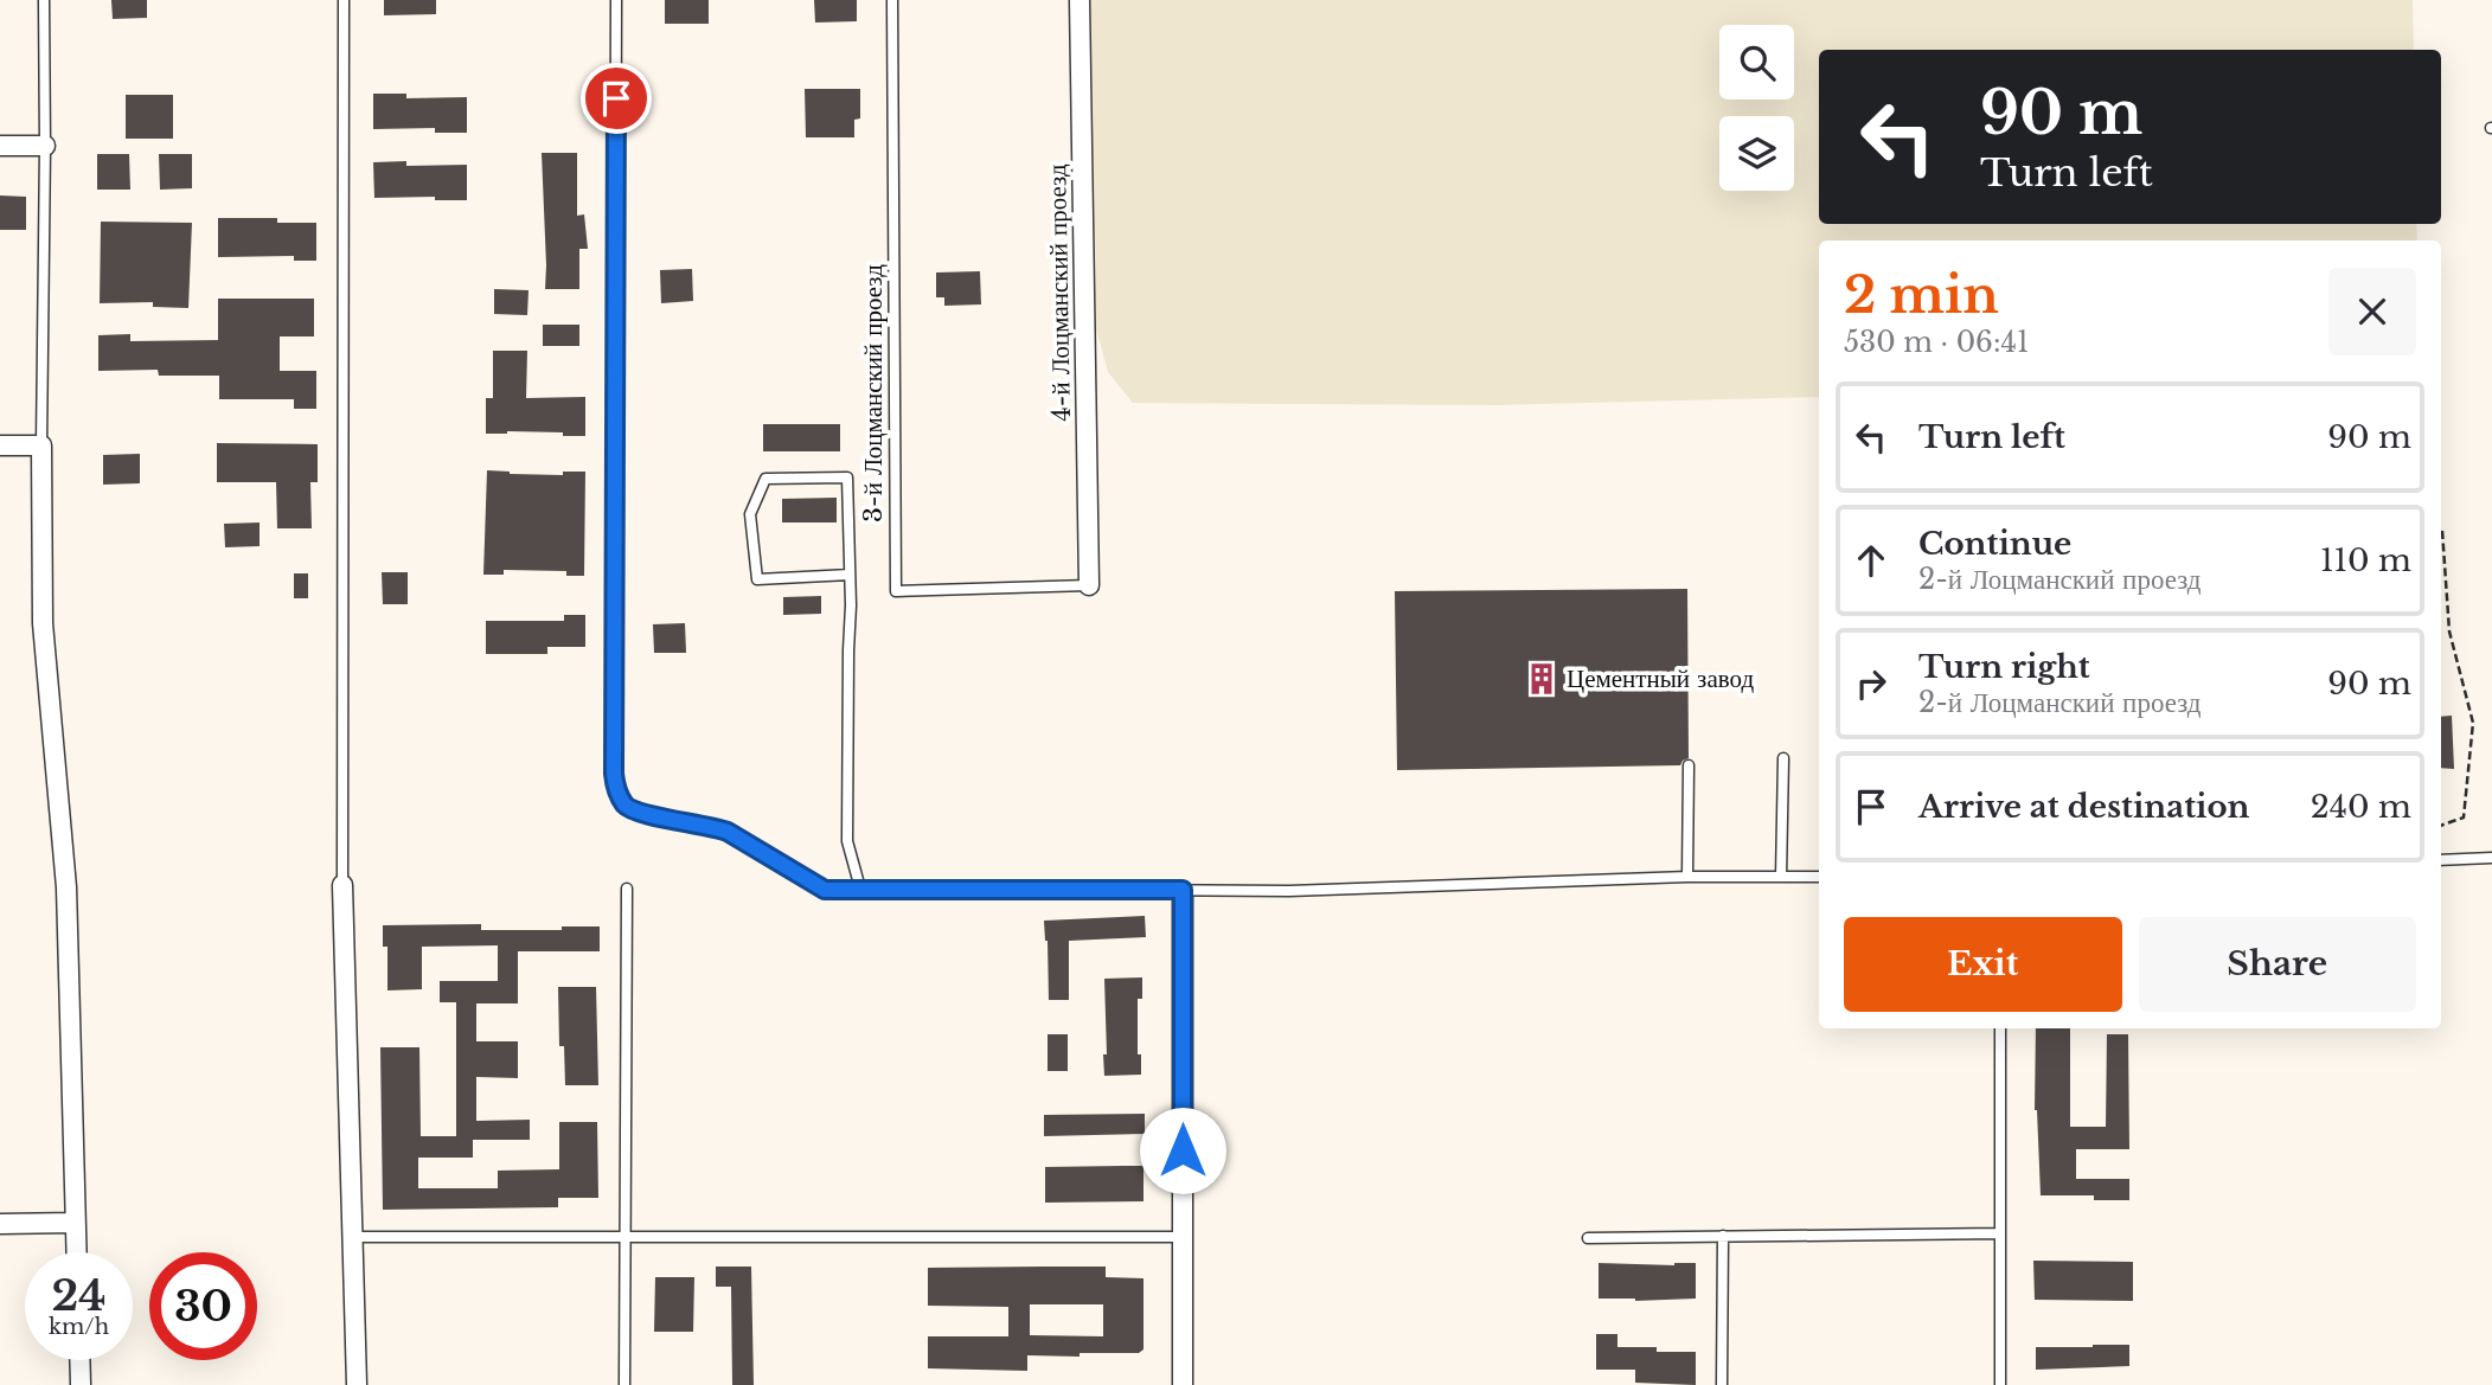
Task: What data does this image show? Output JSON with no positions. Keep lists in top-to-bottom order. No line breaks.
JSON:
{"streets":{"street":["4-й Лоцманский проезд"],"lane":["3-й Лоцманский проезд"]},"crossings":[["4-й Лоцманский проезд","3-й Лоцманский проезд"]],"places":{"building":["Цементный завод"]},"page":{"turn":["90 m","Turn left"],"heading":["2 min","530 m · 06:41"],"list":[{"name":"Turn left","value":"90 m"},{"name":"Continue","note":"2-й Лоцманский проезд","value":"110 m"},{"name":"Turn right","note":"2-й Лоцманский проезд","value":"90 m"},{"name":"Arrive at destination","value":"240 m"}],"buttons":["Exit","Share"],"speed":"24 km/h","limit":"30"}}
